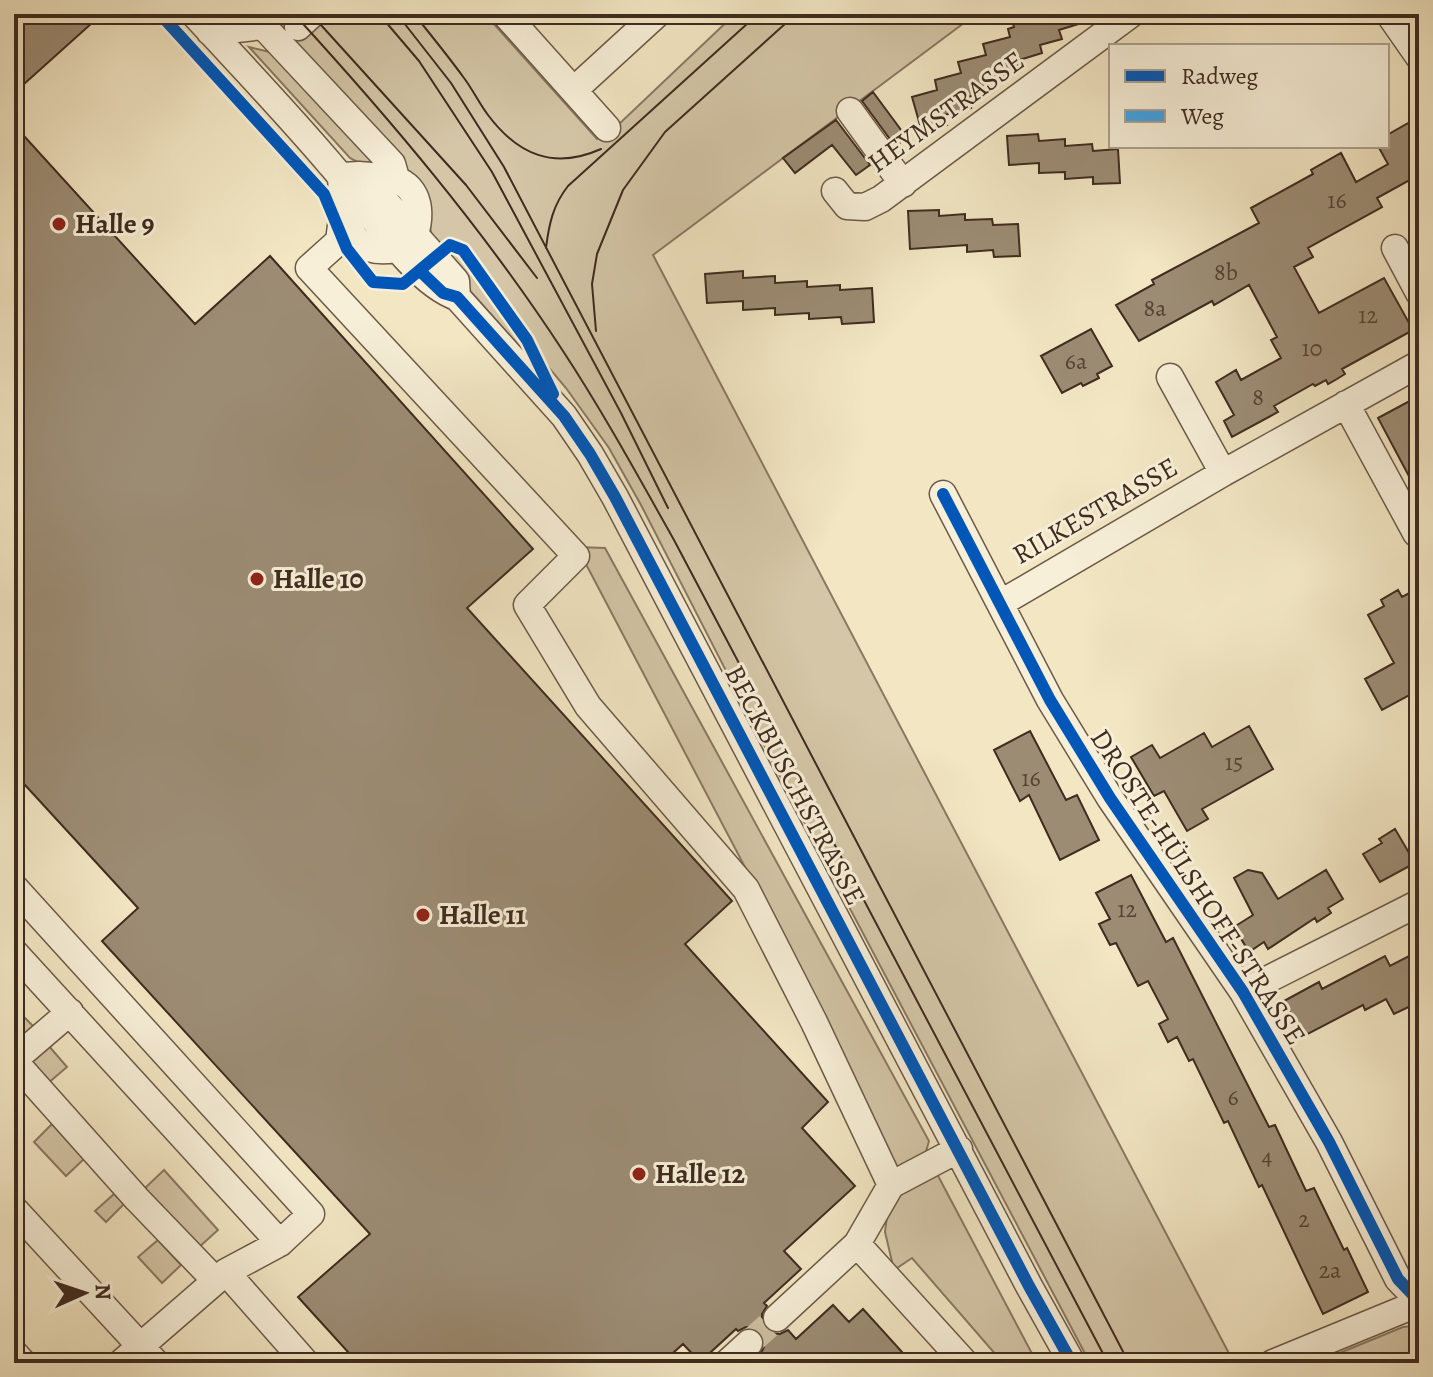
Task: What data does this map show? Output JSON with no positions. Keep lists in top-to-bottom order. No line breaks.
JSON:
{"streets":{"street":["HEYMSTRASSE","RILKESTRASSE","BECKBUSCHSTRASSE","DROSTE-HÜLSHOFF-STRASSE"]},"crossings":[["RILKESTRASSE","DROSTE-HÜLSHOFF-STRASSE"]],"places":["Halle 9","Halle 10","Halle 11","Halle 12"],"house_numbers":["16","8b","8a","12","10","6a","8","15","16","12","6","4","2","2a"],"legend":["Radweg","Weg"],"north":"right"}
